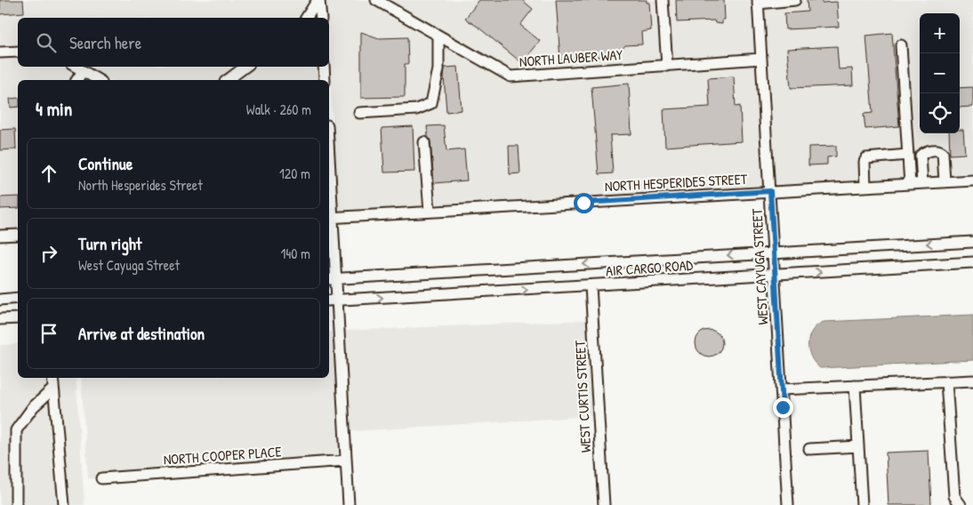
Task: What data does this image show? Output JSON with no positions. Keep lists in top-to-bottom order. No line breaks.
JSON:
{"streets":{"street":["NORTH LAUBER WAY","NORTH HESPERIDES STREET","WEST CAYUGA STREET","AIR CARGO ROAD","WEST CURTIS STREET","NORTH COOPER PLACE"]},"crossings":[["NORTH LAUBER WAY","WEST CAYUGA STREET"],["NORTH HESPERIDES STREET","WEST CAYUGA STREET"],["WEST CAYUGA STREET","AIR CARGO ROAD"],["AIR CARGO ROAD","WEST CURTIS STREET"]],"page":{"map_buttons":["+","−"],"search":"Search here","heading":["4 min","Walk · 260 m"],"list":[["Continue","North Hesperides Street","120 m"],["Turn right","West Cayuga Street","140 m"],"Arrive at destination"]}}
